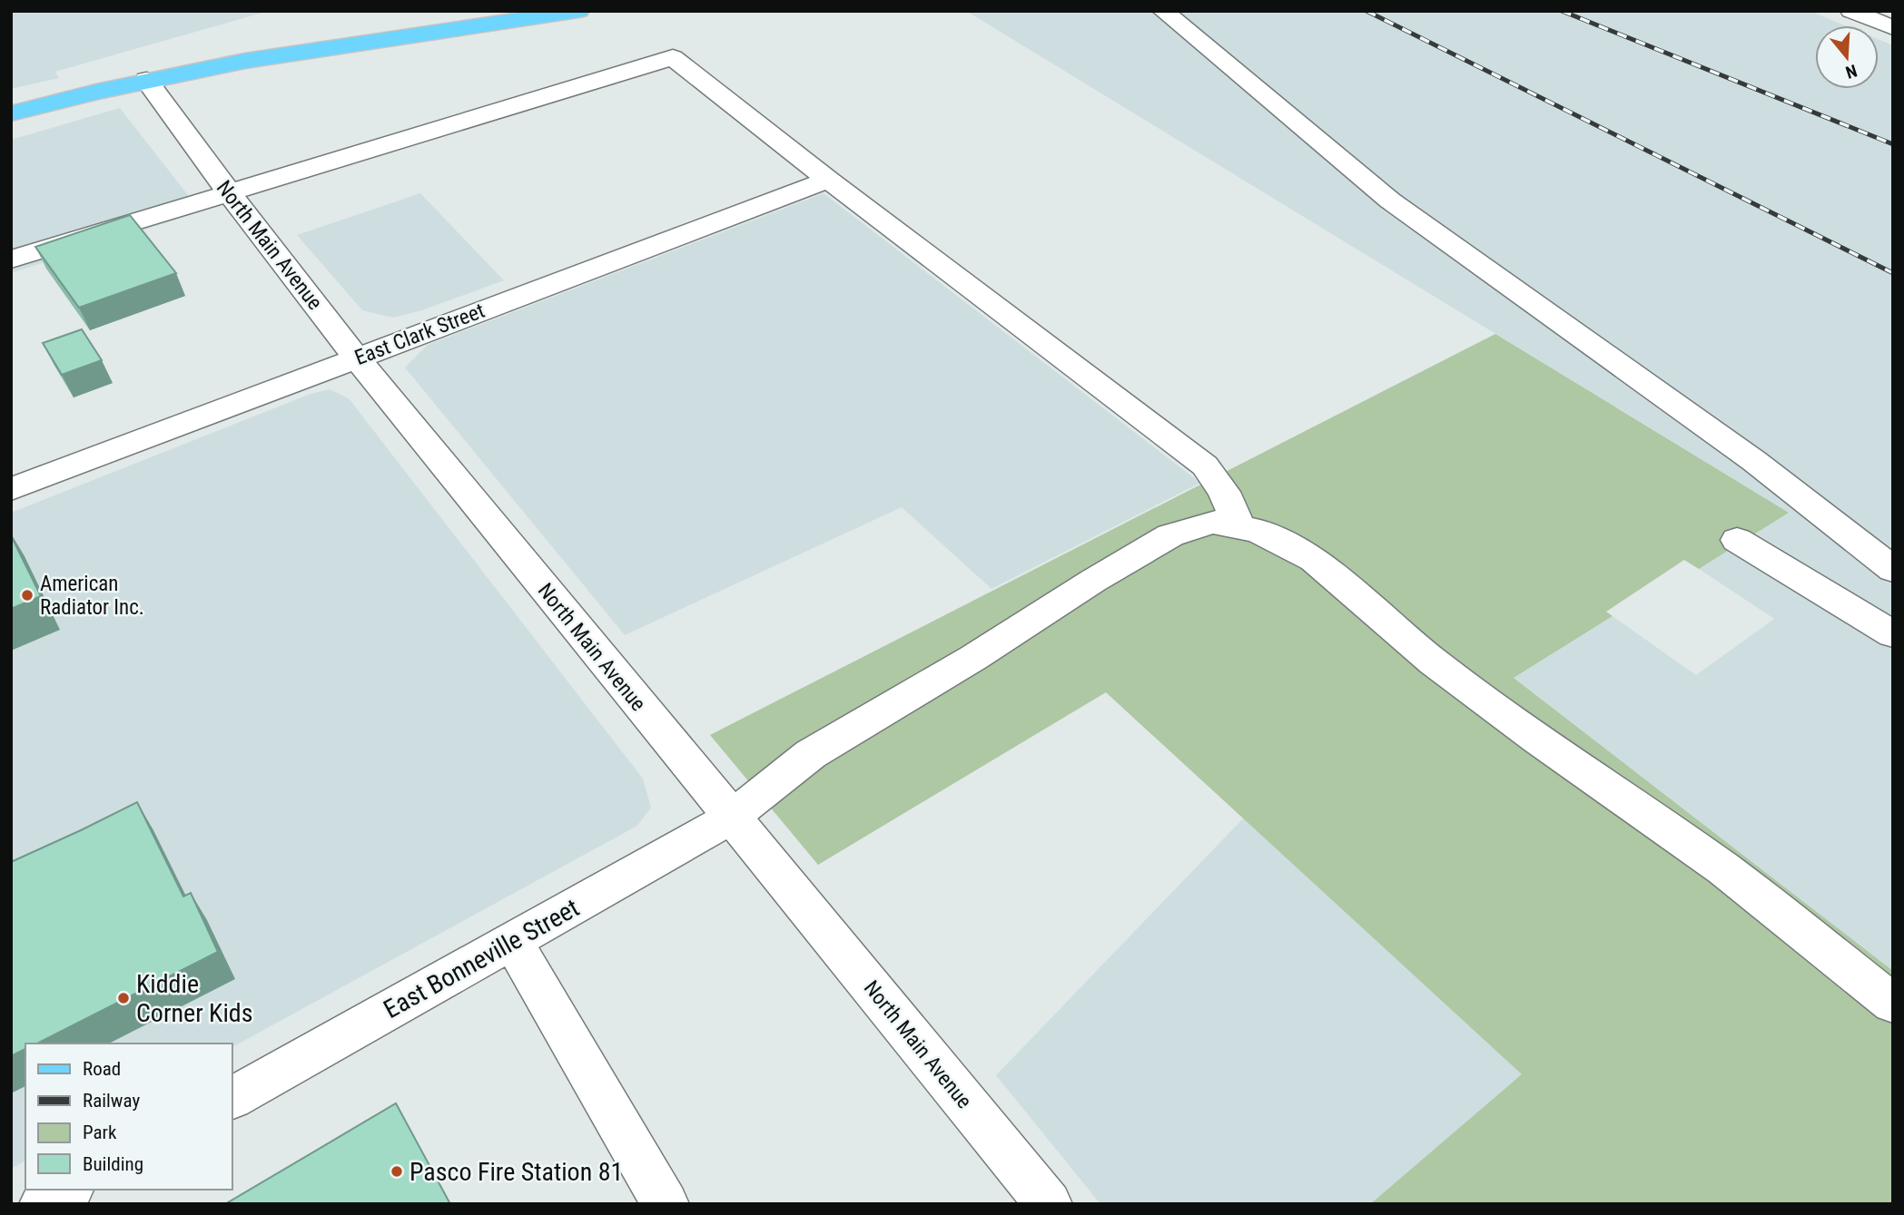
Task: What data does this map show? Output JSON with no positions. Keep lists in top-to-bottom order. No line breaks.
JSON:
{"streets":{"street":["North Main Avenue","East Clark Street","East Bonneville Street"]},"crossings":[["North Main Avenue","East Clark Street"],["North Main Avenue","East Bonneville Street"]],"places":["American Radiator Inc.","Kiddie Corner Kids","Pasco Fire Station 81"],"legend":["Road","Railway","Park","Building"],"north":"bottom"}
